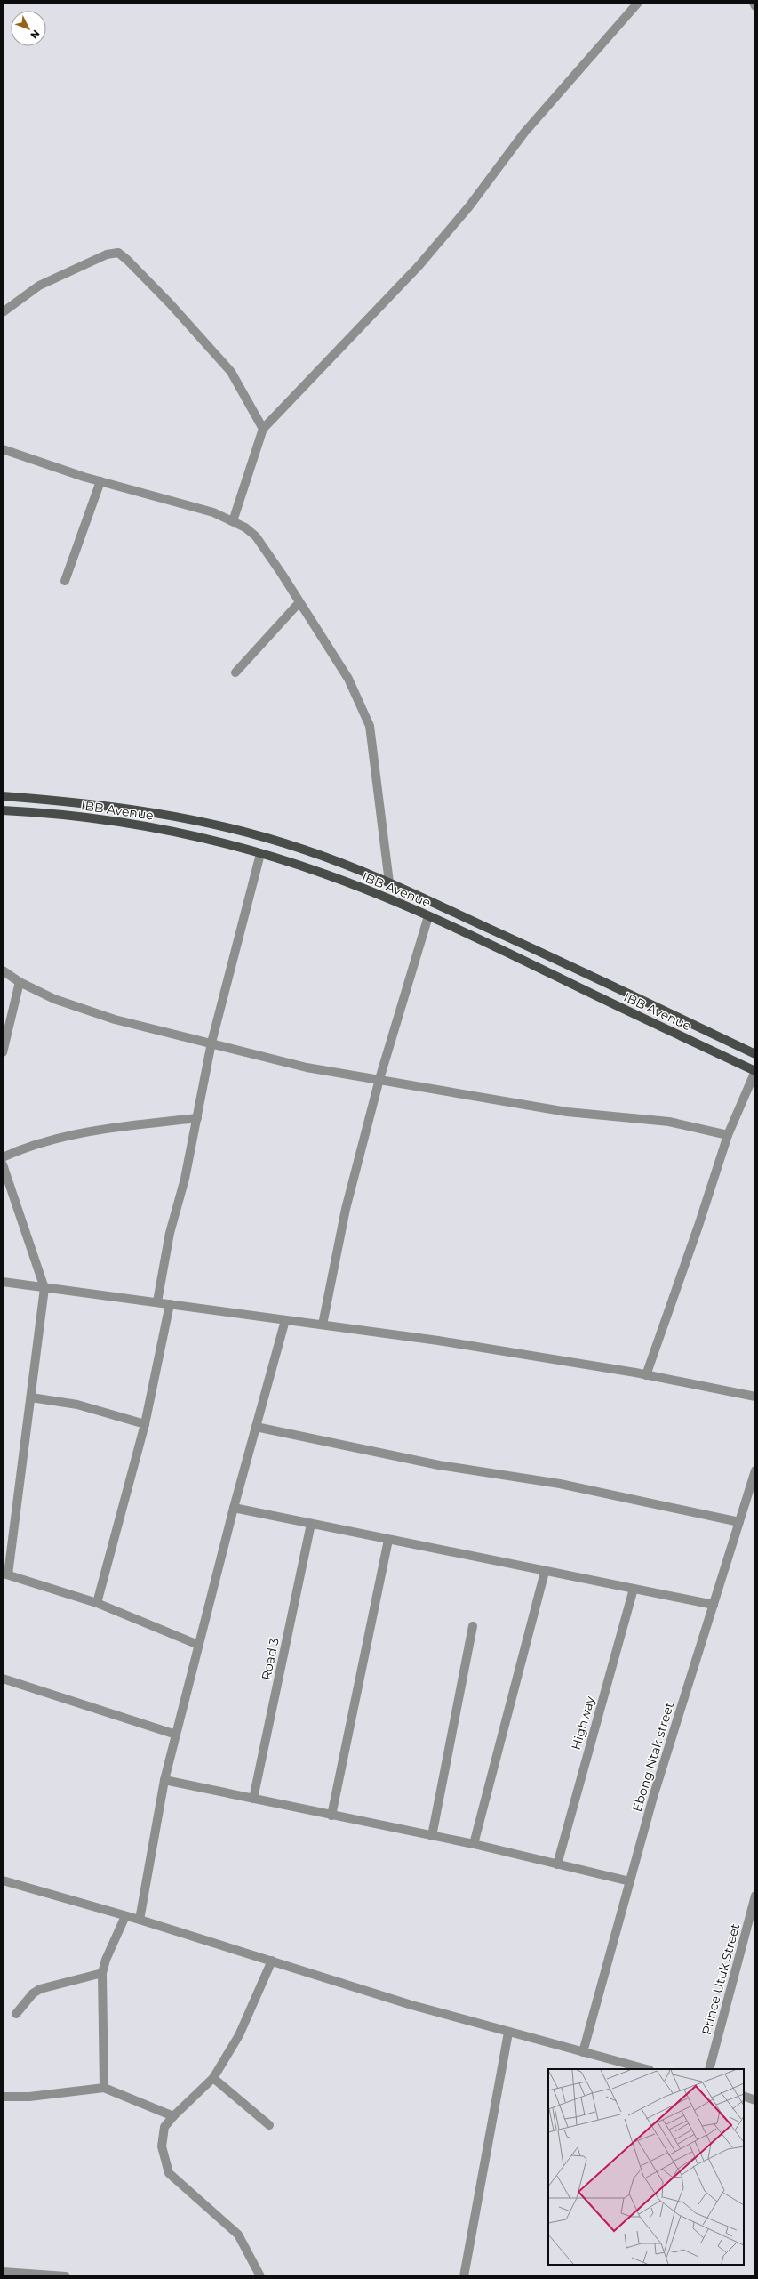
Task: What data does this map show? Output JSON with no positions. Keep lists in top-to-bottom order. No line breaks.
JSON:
{"streets":{"main road":["IBB Avenue"],"street":["Road 3","Highway","Ebong Ntak street","Prince Utuk Street"]},"north":"bottom right"}
